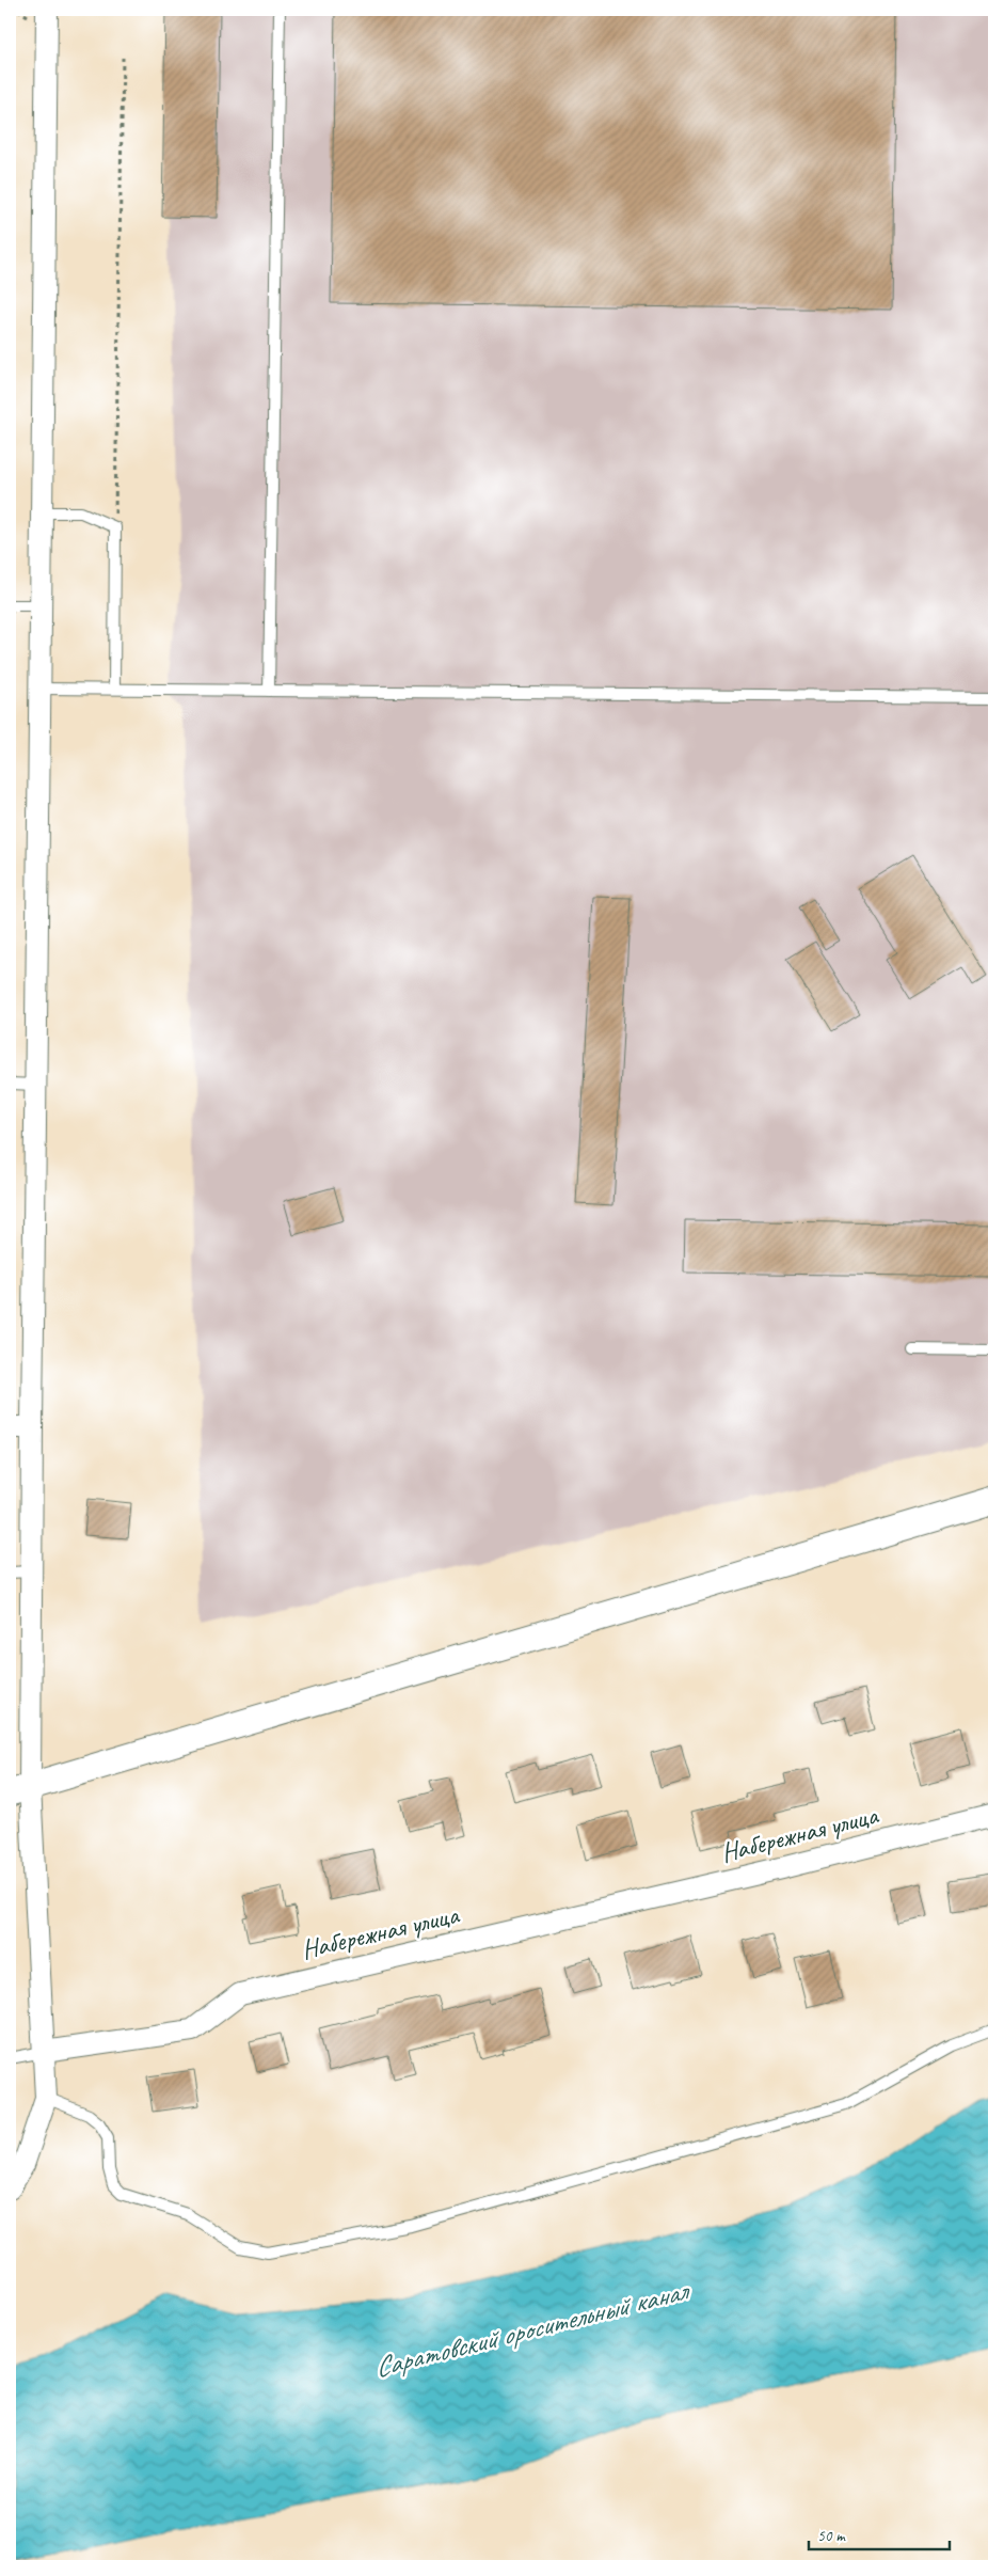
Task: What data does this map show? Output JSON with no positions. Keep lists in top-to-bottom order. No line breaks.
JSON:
{"streets":{"street":["Набережная улица"]},"water":["Саратовский оросительный канал"],"scale_bar":"50 m"}
